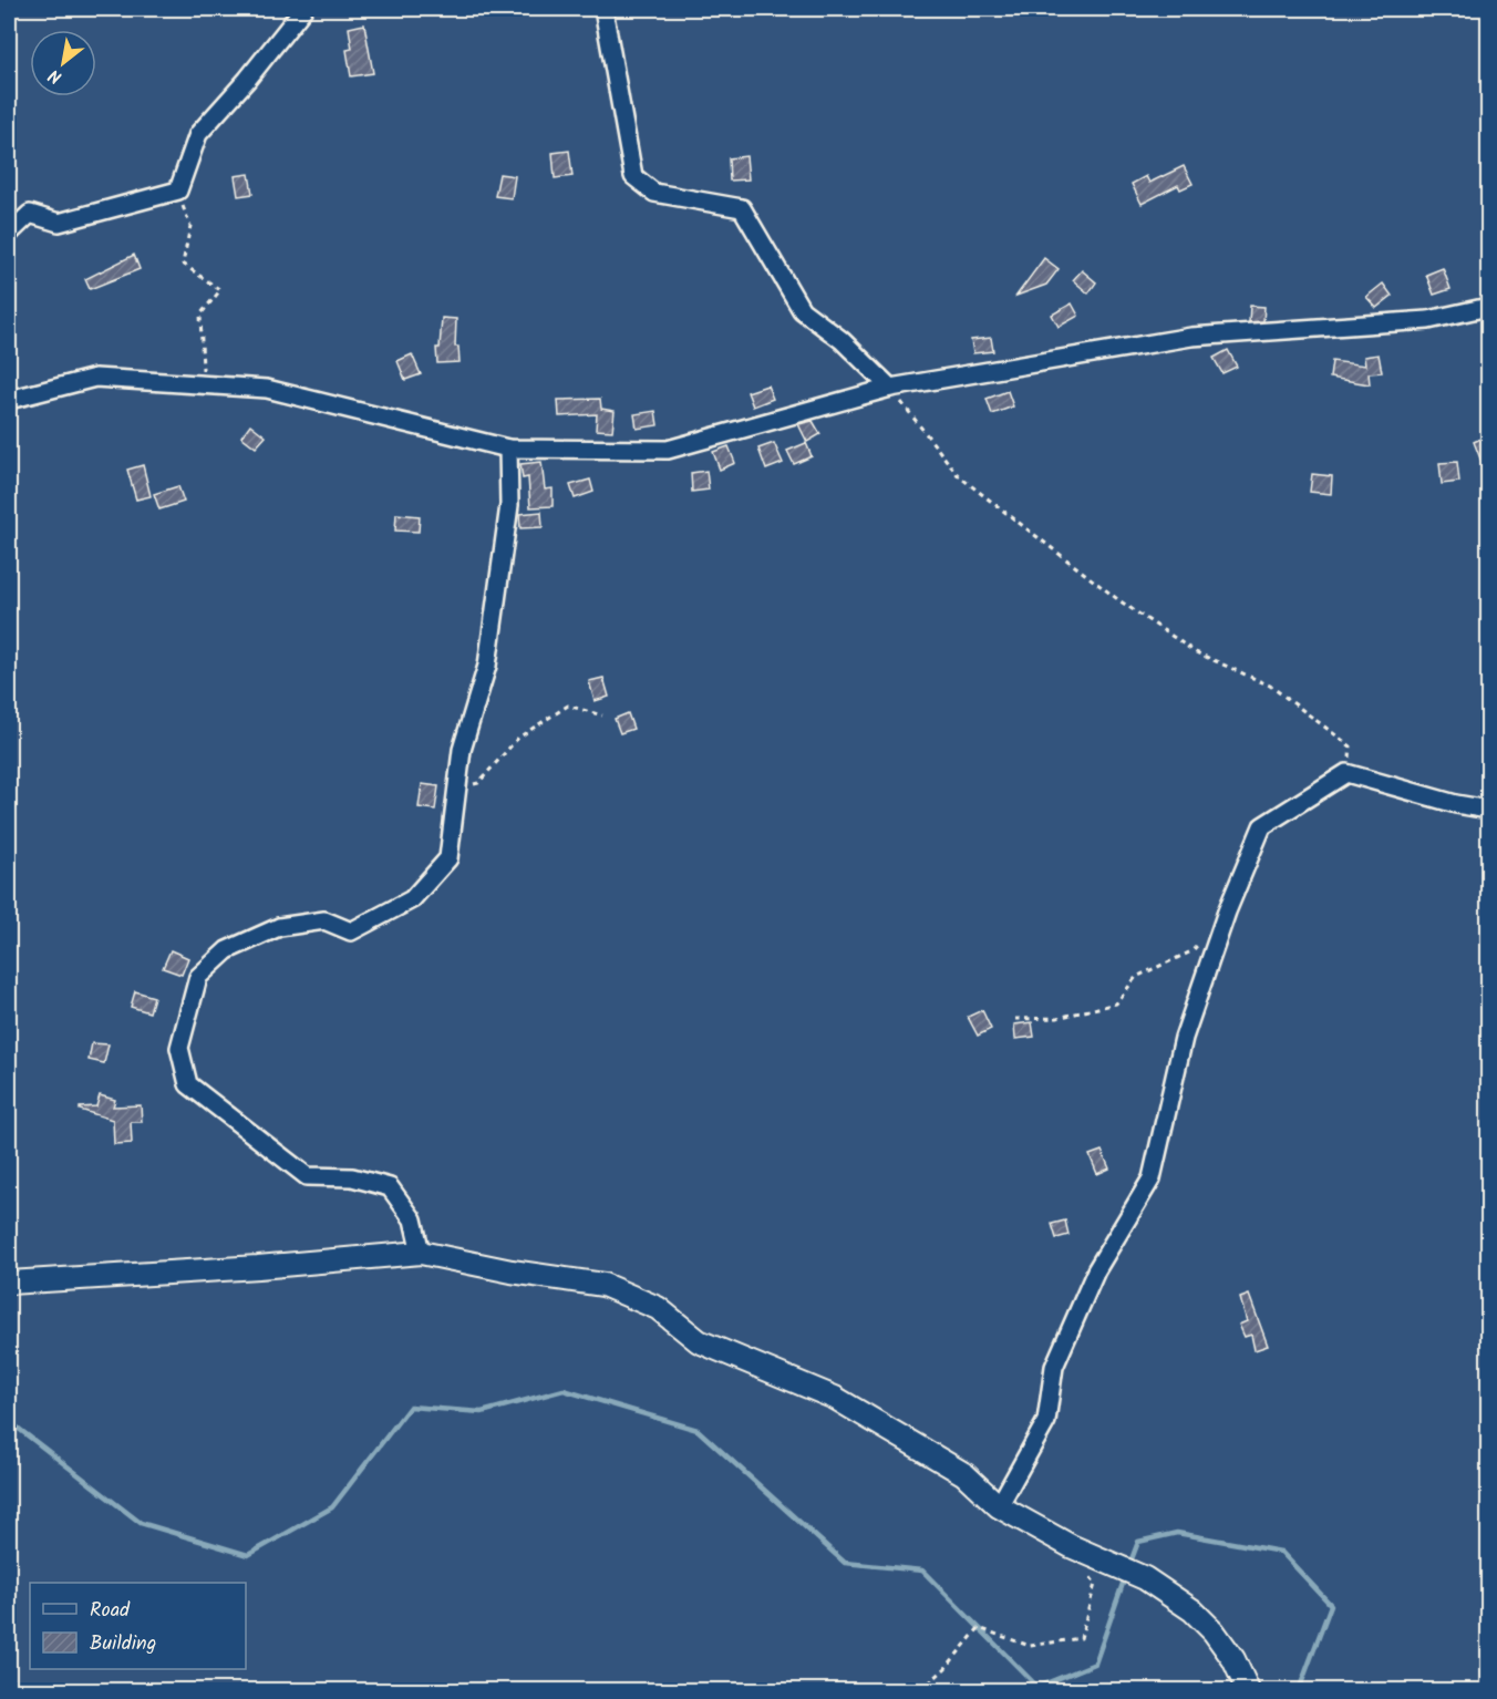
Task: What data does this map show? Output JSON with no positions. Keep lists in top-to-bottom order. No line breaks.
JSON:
{"legend":["Road","Building"],"north":"bottom left"}
